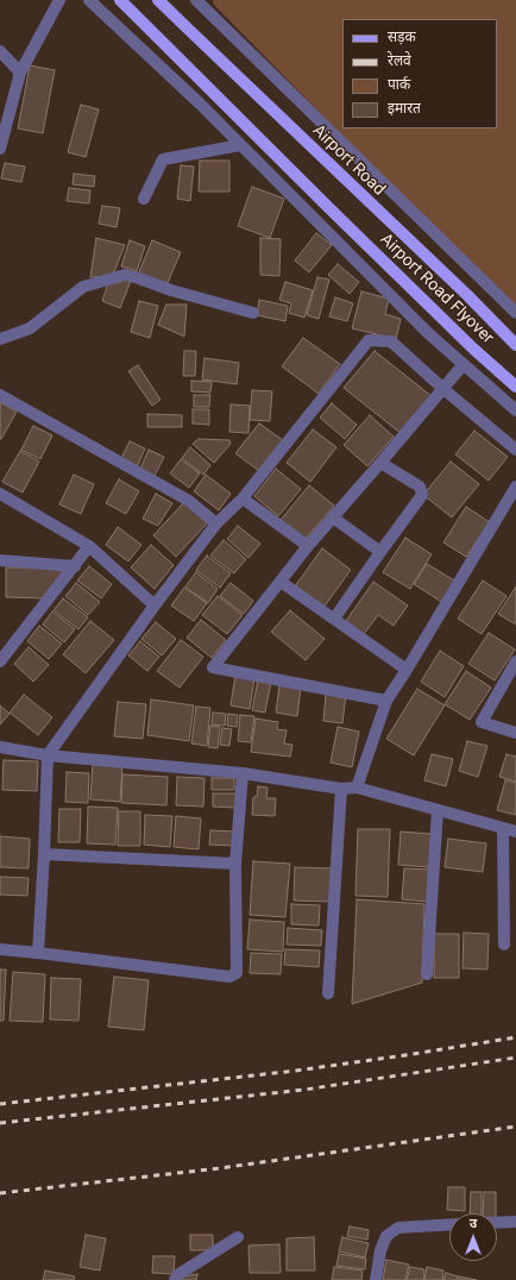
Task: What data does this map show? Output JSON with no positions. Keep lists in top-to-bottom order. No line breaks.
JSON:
{"streets":{"main road":["Airport Road","Airport Road Flyover"]},"legend":["सड़क","रेलवे","पार्क","इमारत"],"north":"top"}
